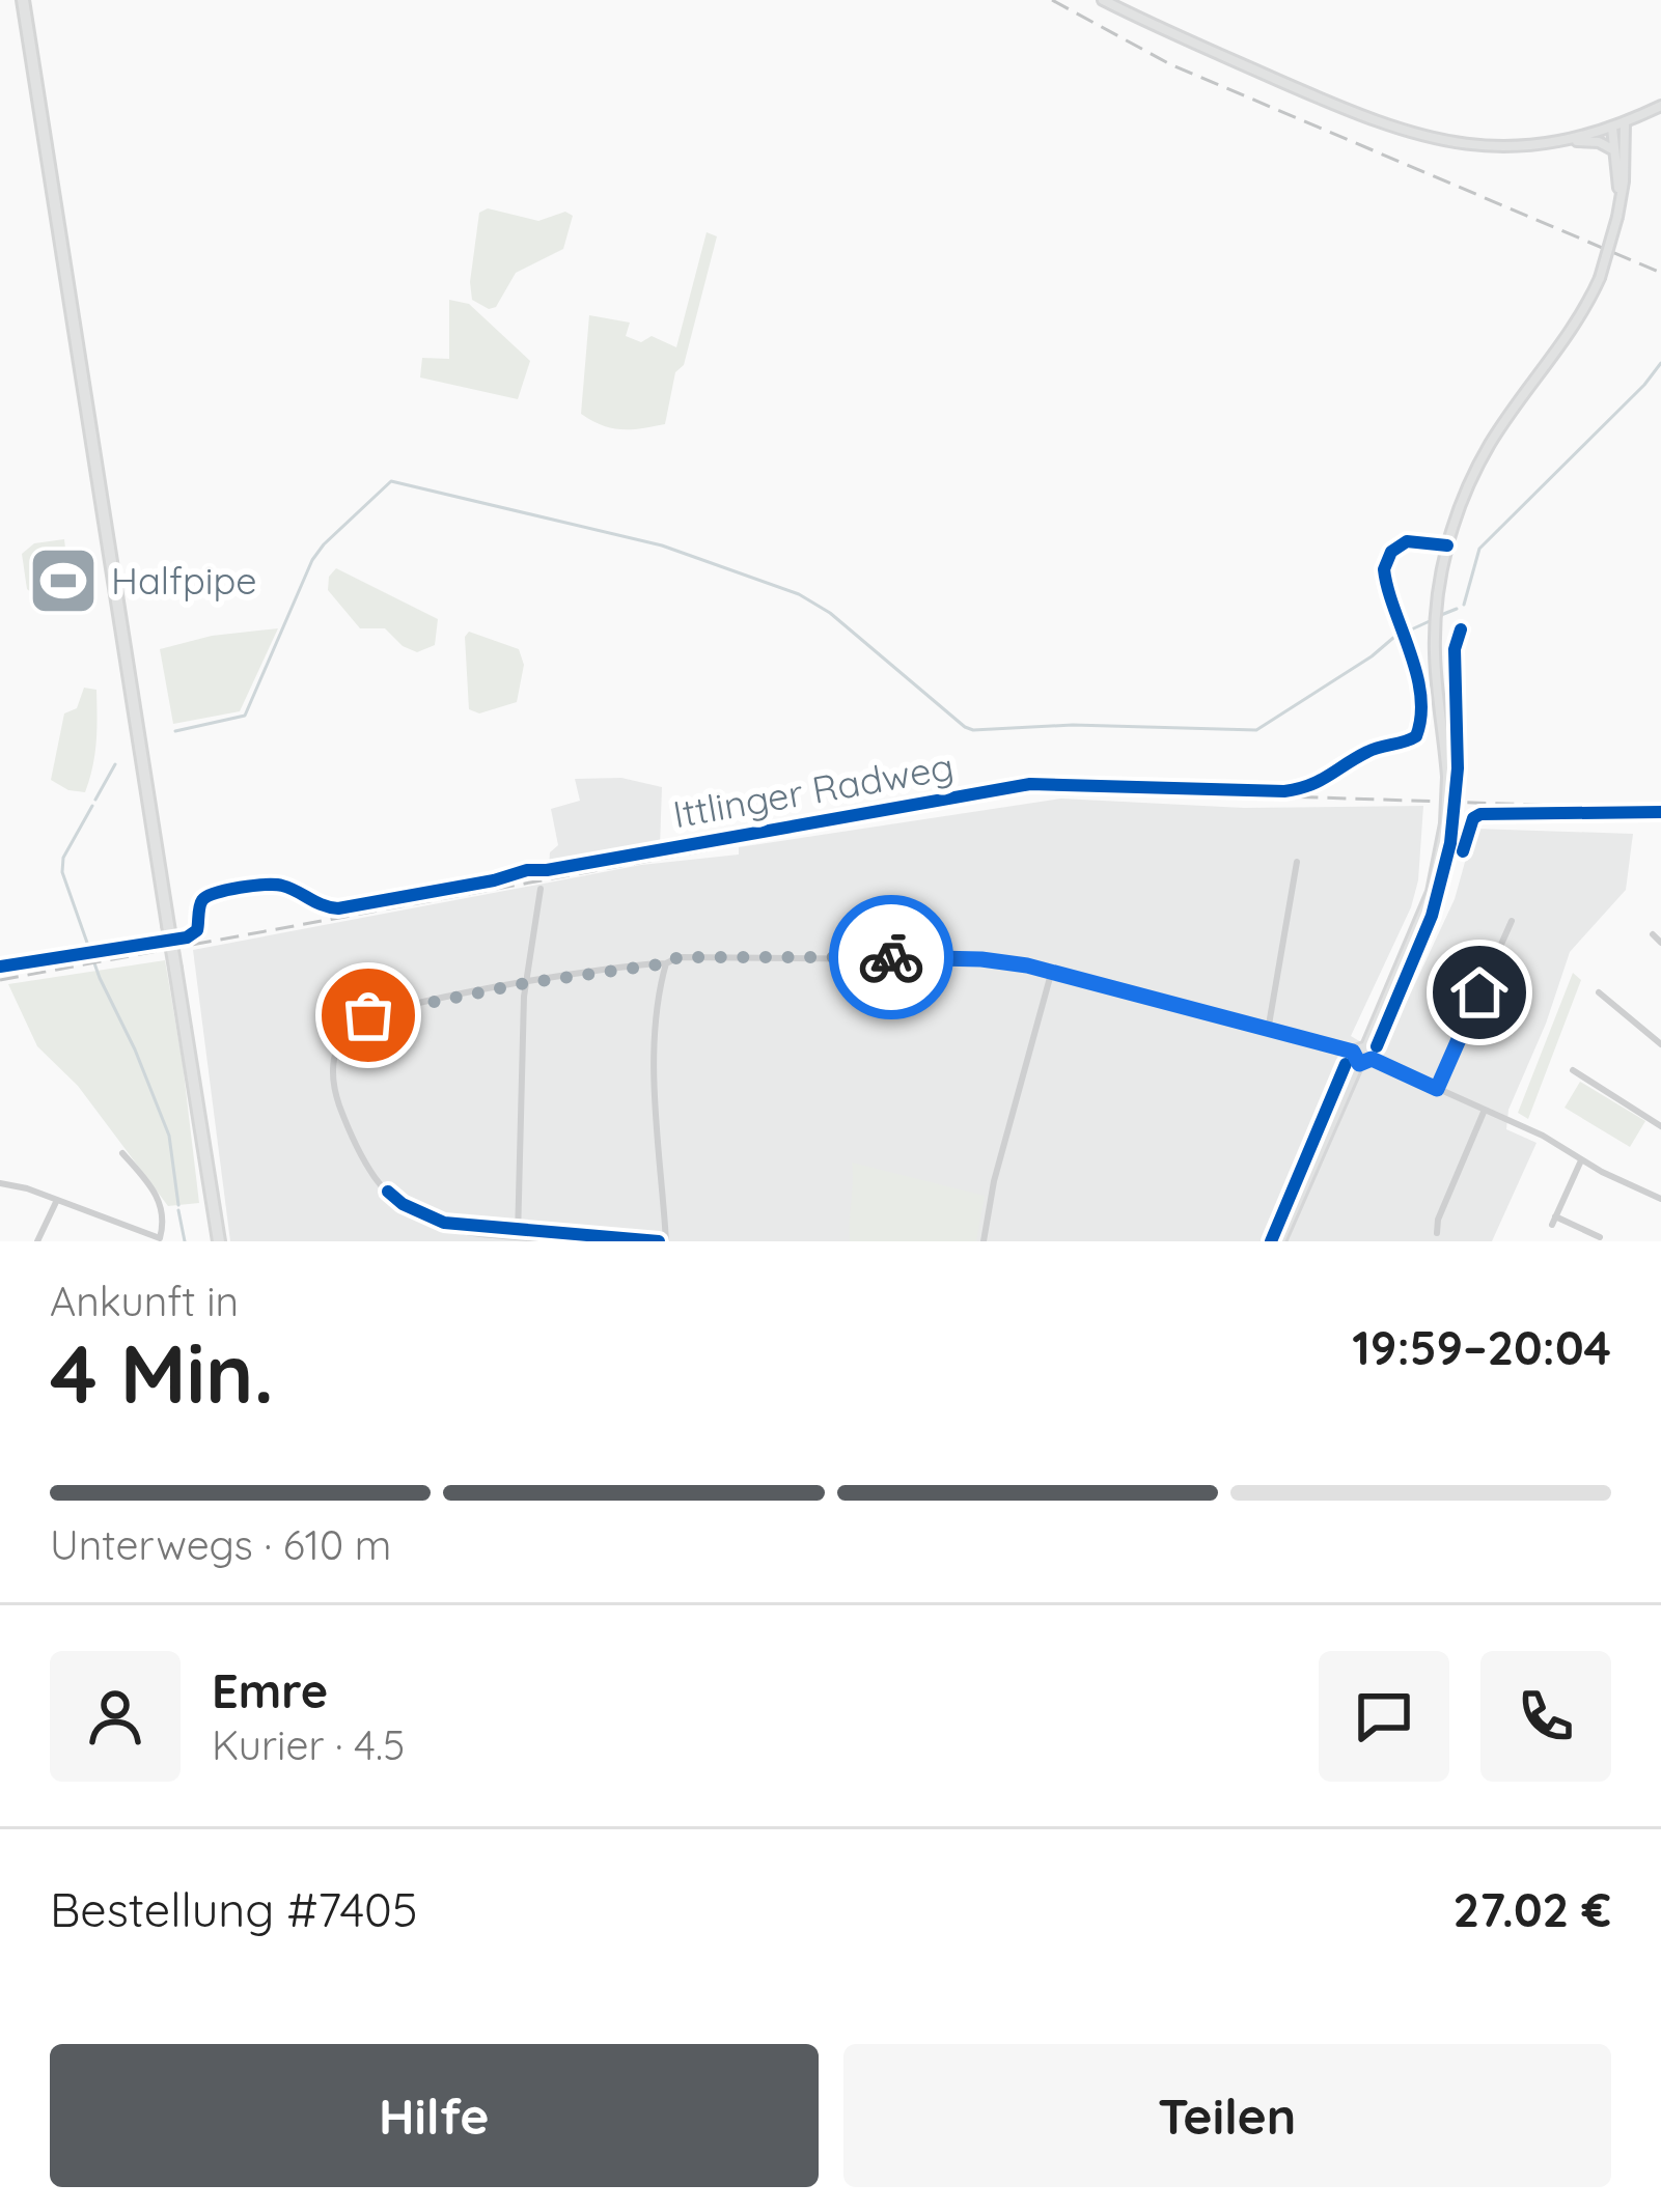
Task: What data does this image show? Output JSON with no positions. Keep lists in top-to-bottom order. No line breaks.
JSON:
{"streets":{"cycle path":["Ittlinger Radweg"]},"places":{"sports":["Halfpipe"]},"page":{"heading":["4 Min.","Ankunft in","19:59–20:04"],"panel":["Emre","Kurier · 4.5","Bestellung #7405","27.02 €"],"bar":"Unterwegs · 610 m","buttons":["Hilfe","Teilen"]}}
